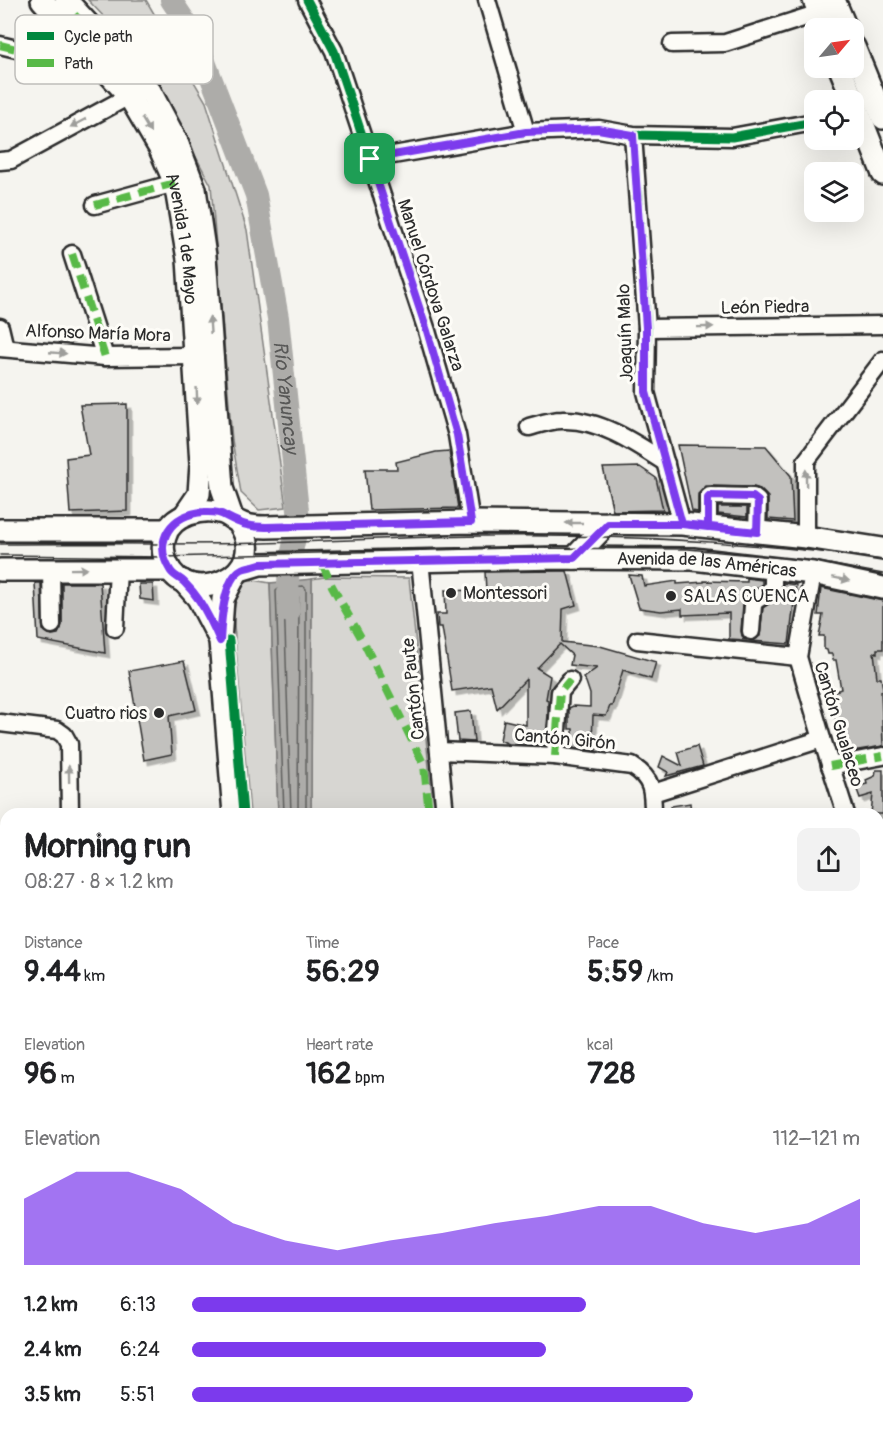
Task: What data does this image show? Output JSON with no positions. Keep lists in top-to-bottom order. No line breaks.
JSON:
{"streets":{"main road":["Avenida 1 de Mayo","Avenida de las Américas"],"street":["Manuel Córdova Galarza","León Piedra","Alfonso María Mora","Joaquín Malo","Cantón Paute","Cantón Gualaceo","Cantón Girón"]},"crossings":[["Avenida 1 de Mayo","Alfonso María Mora"],["Avenida 1 de Mayo","Avenida de las Américas"],["Manuel Córdova Galarza","Avenida de las Américas"],["León Piedra","Joaquín Malo"],["Joaquín Malo","Avenida de las Américas"],["Avenida de las Américas","Cantón Paute"],["Avenida de las Américas","Cantón Gualaceo"],["Cantón Paute","Cantón Girón"]],"one_way":["León Piedra","Alfonso María Mora"],"water":["Río Yanuncay"],"places":["Montessori","SALAS CUENCA","Cuatro rios"],"legend":["Cycle path","Path"],"north":"top right","page":{"heading":["Morning run","08:27 · 8 × 1.2 km"],"stats":[["Distance","9.44 km"],["Time","56:29"],["Pace","5:59 /km"],["Elevation","96 m"],["Heart rate","162 bpm"],["kcal","728"]],"chart":["Elevation","112–121 m"],"list":[{"name":"1.2 km","note":"6:13"},{"name":"2.4 km","note":"6:24"},{"name":"3.5 km","note":"5:51"}]}}
